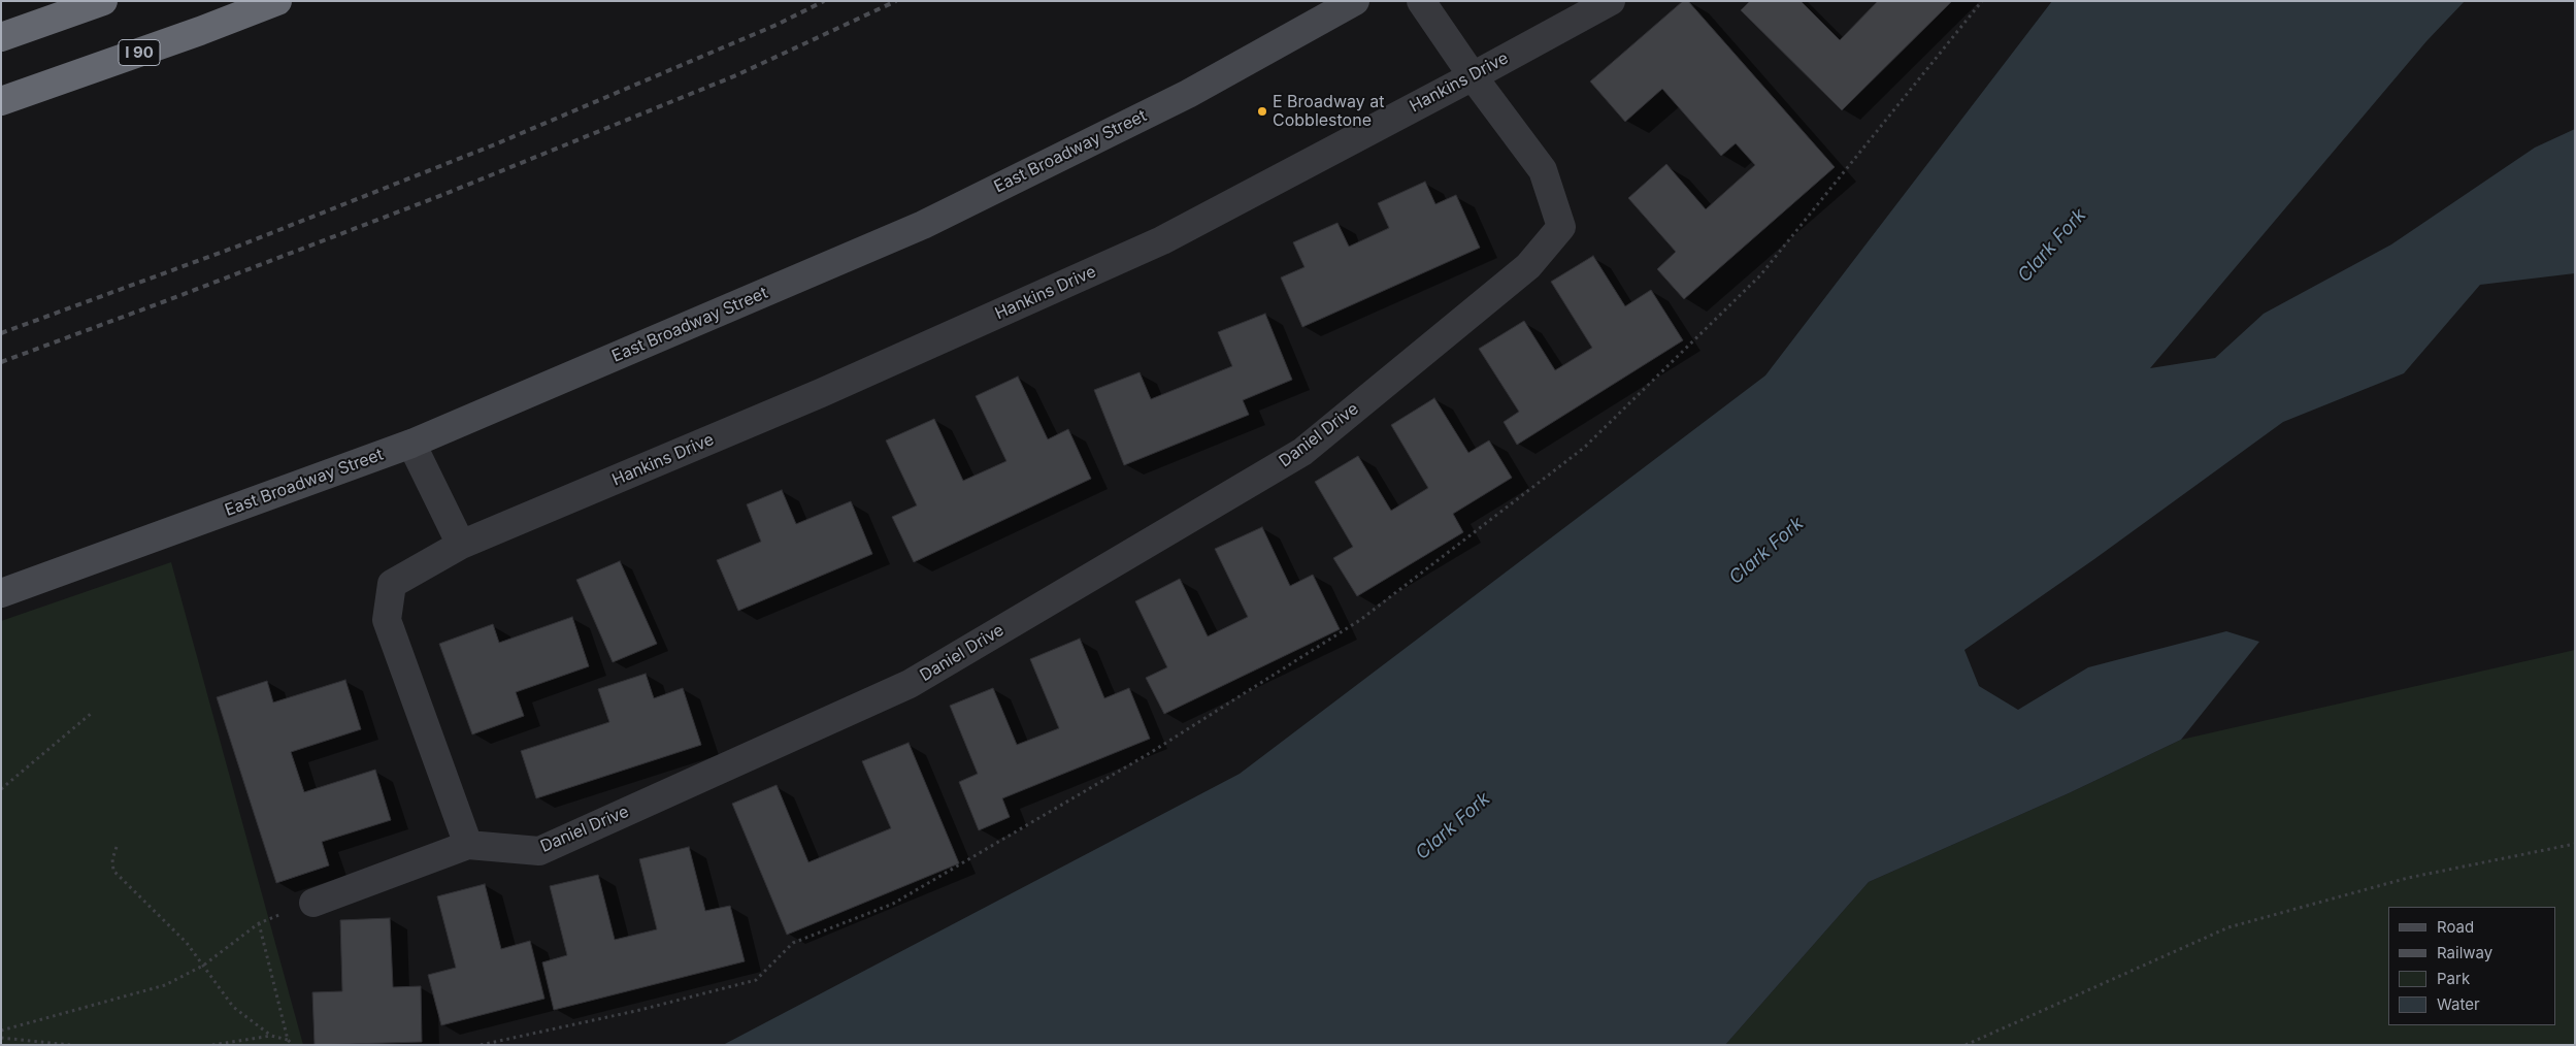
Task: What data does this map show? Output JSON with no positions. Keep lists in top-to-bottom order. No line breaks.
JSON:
{"streets":{"highway":["I 90"],"main road":["East Broadway Street"],"street":["Hankins Drive","Daniel Drive"]},"crossings":[["Hankins Drive","Daniel Drive"]],"water":["Clark Fork"],"places":["E Broadway at Cobblestone"],"legend":["Road","Railway","Park","Water"]}
